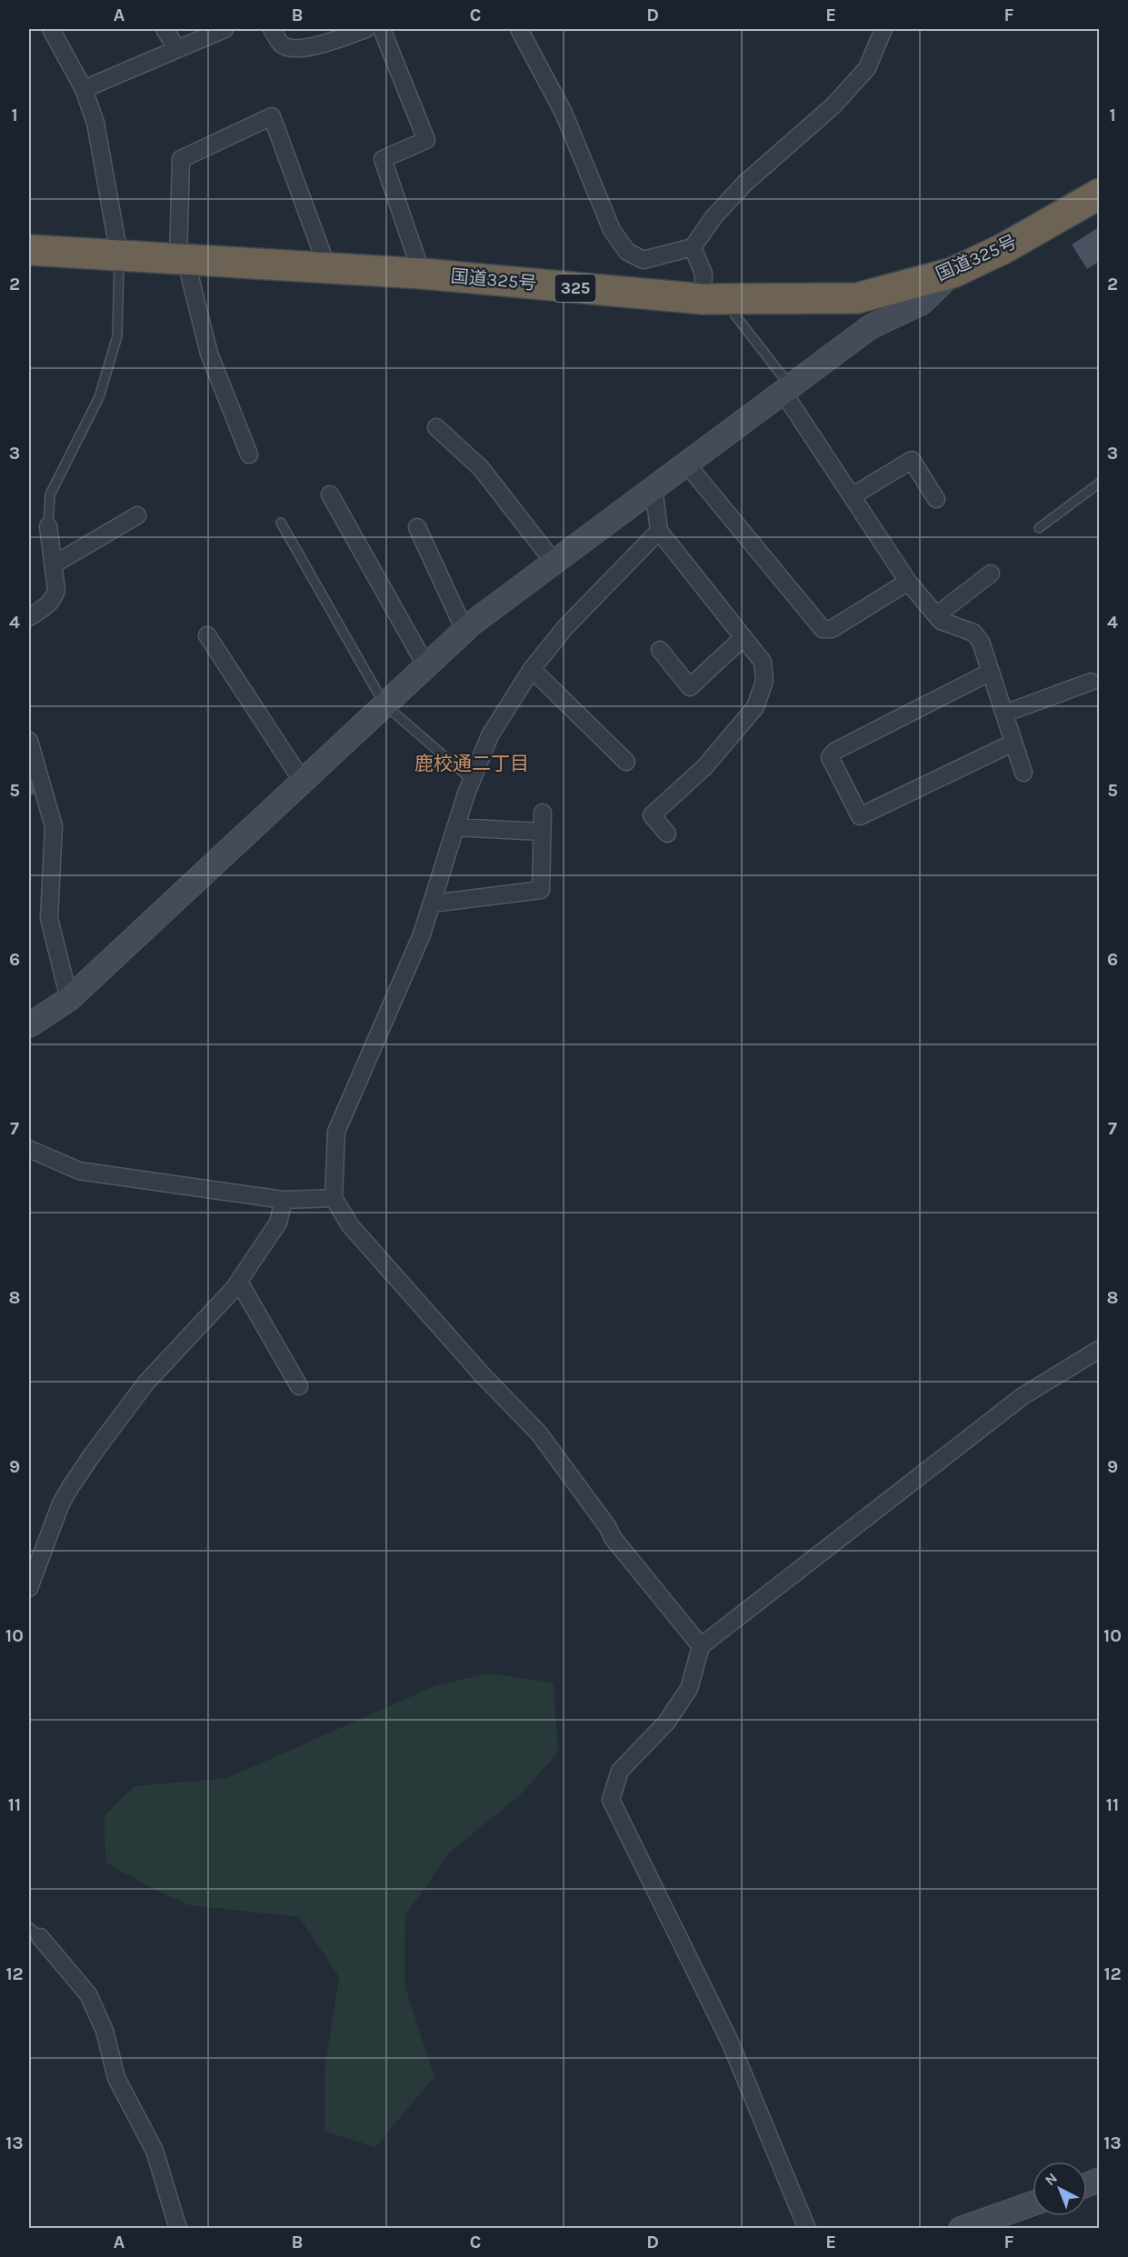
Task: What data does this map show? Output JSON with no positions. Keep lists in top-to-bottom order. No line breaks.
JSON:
{"streets":{"highway":["国道325号","325"]},"districts":["鹿校通二丁目"],"north":"top left","grid":{"columns":["A","B","C","D","E","F"],"rows":["1","2","3","4","5","6","7","8","9","10","11","12","13"]}}
